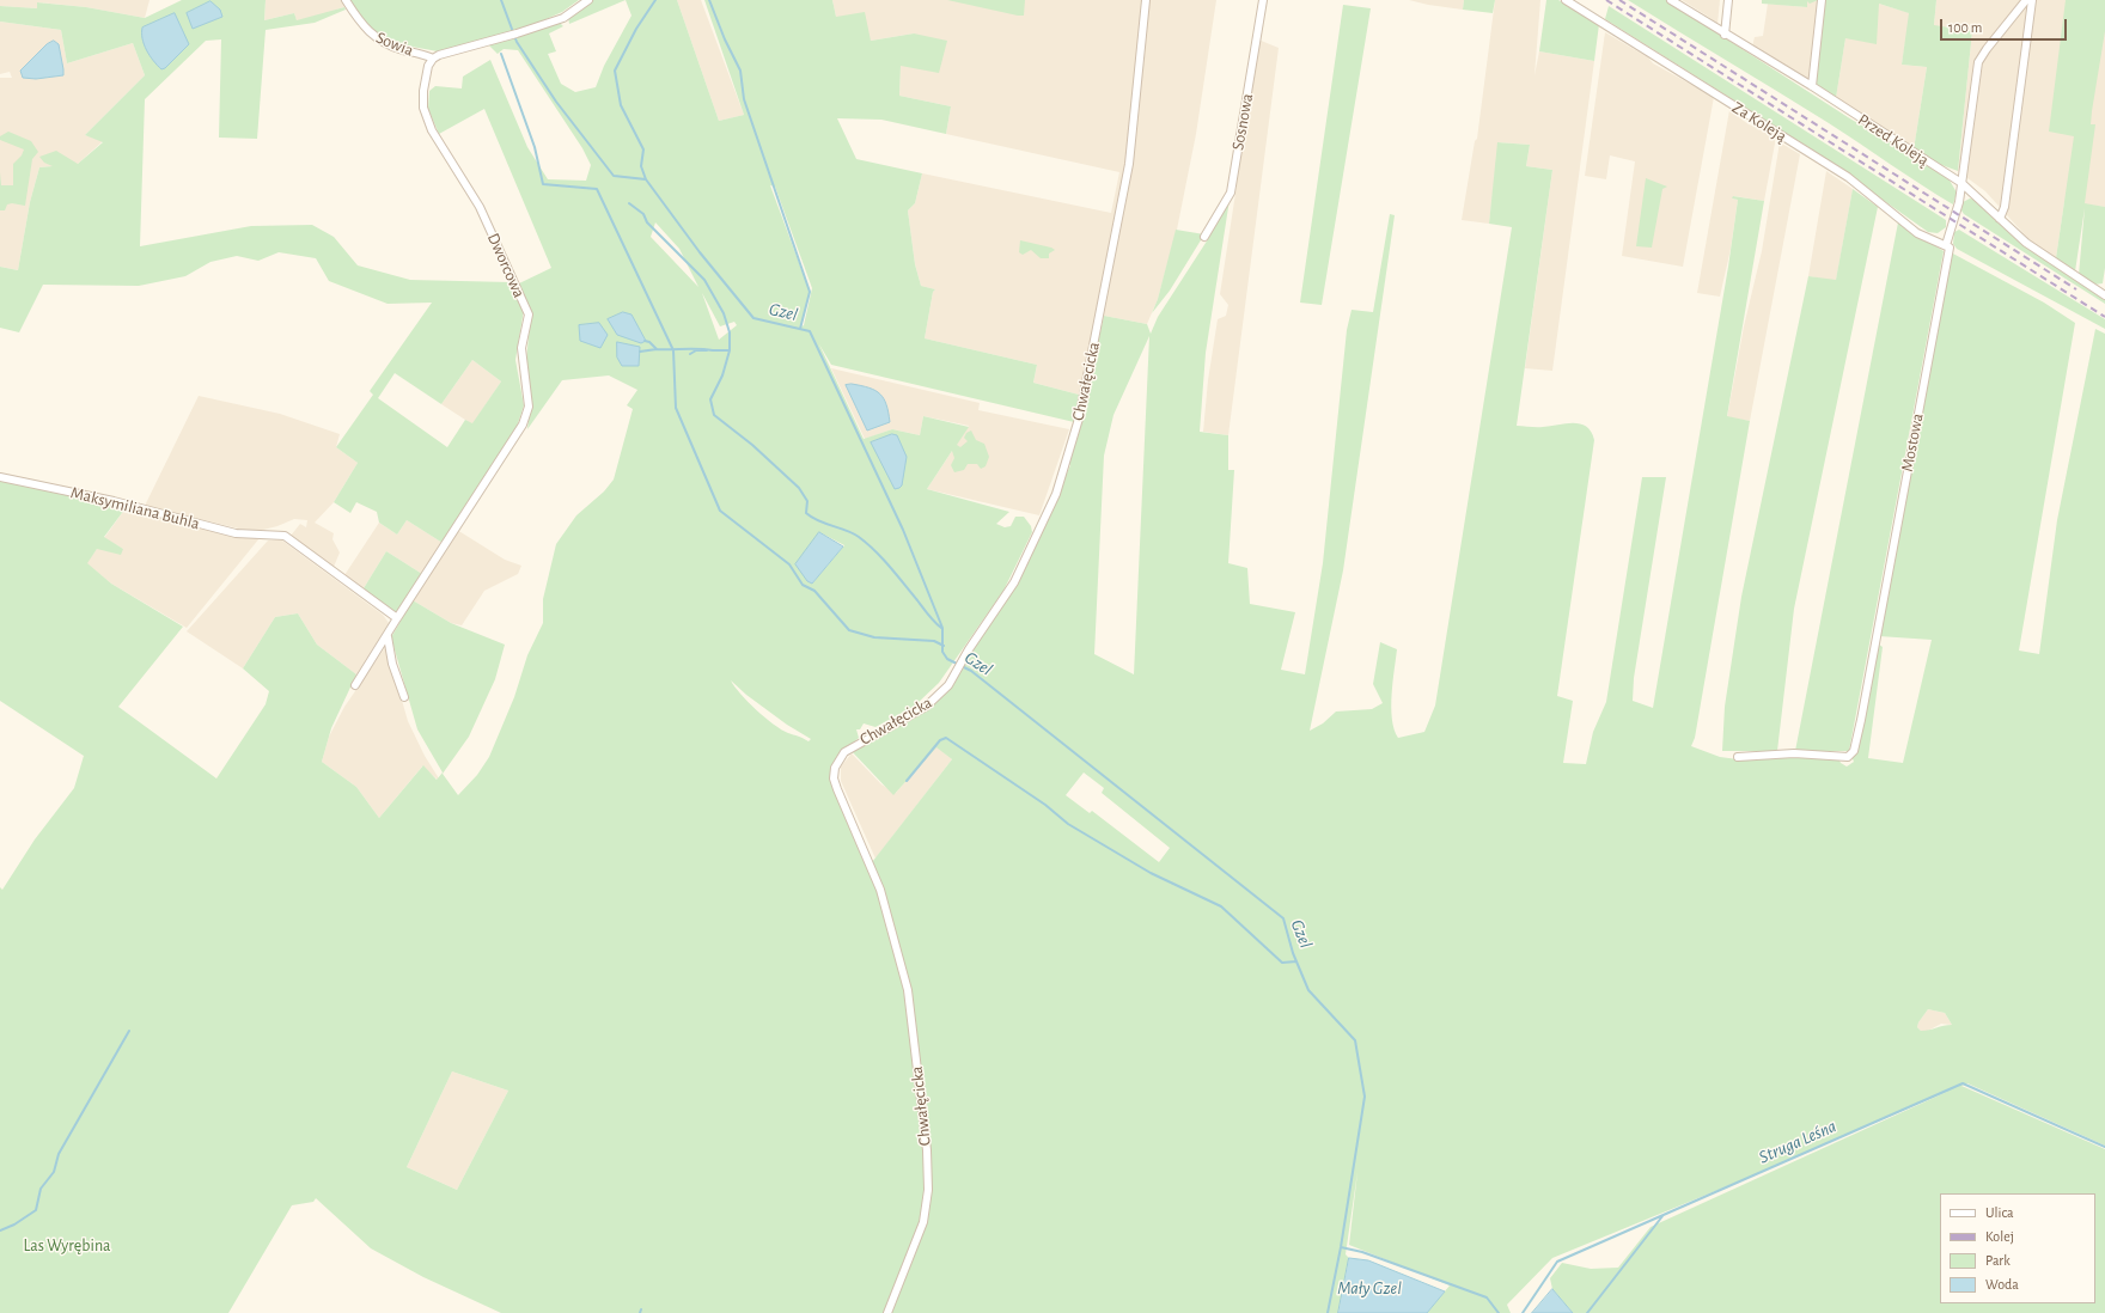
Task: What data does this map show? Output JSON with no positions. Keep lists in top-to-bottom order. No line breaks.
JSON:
{"streets":{"street":["Sowia","Sosnowa","Za Koleją","Przed Koleją","Dworcowa","Chwałęcicka","Mostowa","Maksymiliana Buhla"]},"crossings":[["Sowia","Dworcowa"],["Za Koleją","Mostowa"],["Przed Koleją","Mostowa"],["Dworcowa","Maksymiliana Buhla"]],"water":["Gzel","Struga Leśna","Mały Gzel"],"parks":["Las Wyrębina"],"legend":["Ulica","Kolej","Park","Woda"],"scale_bar":"100 m"}
